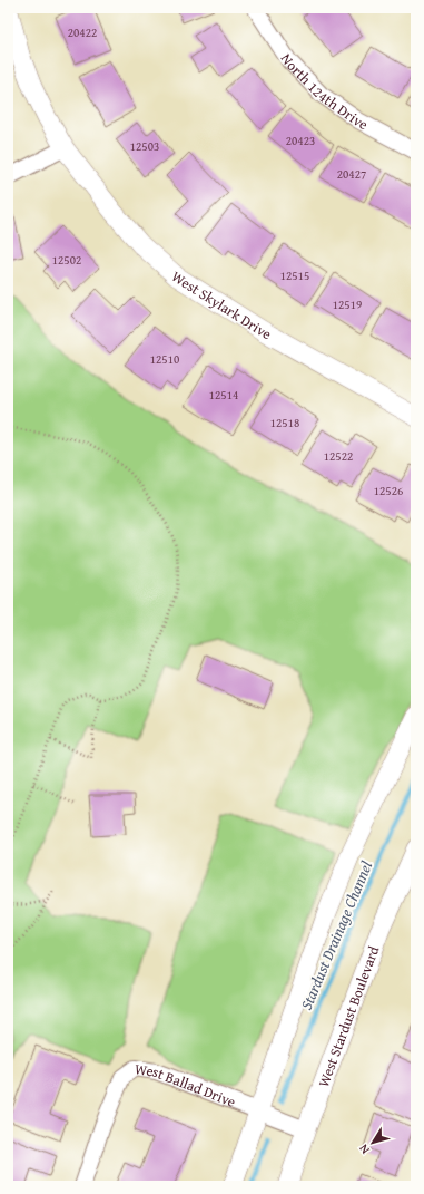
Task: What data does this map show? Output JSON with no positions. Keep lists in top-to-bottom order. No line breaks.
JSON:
{"streets":{"street":["North 124th Drive","West Skylark Drive","West Stardust Boulevard","West Ballad Drive"]},"crossings":[["West Stardust Boulevard","West Ballad Drive"]],"water":["Stardust Drainage Channel"],"house_numbers":["20422","20423","12503","20427","12502","12515","12519","12510","12514","12518","12522","12526"],"north":"bottom left"}
